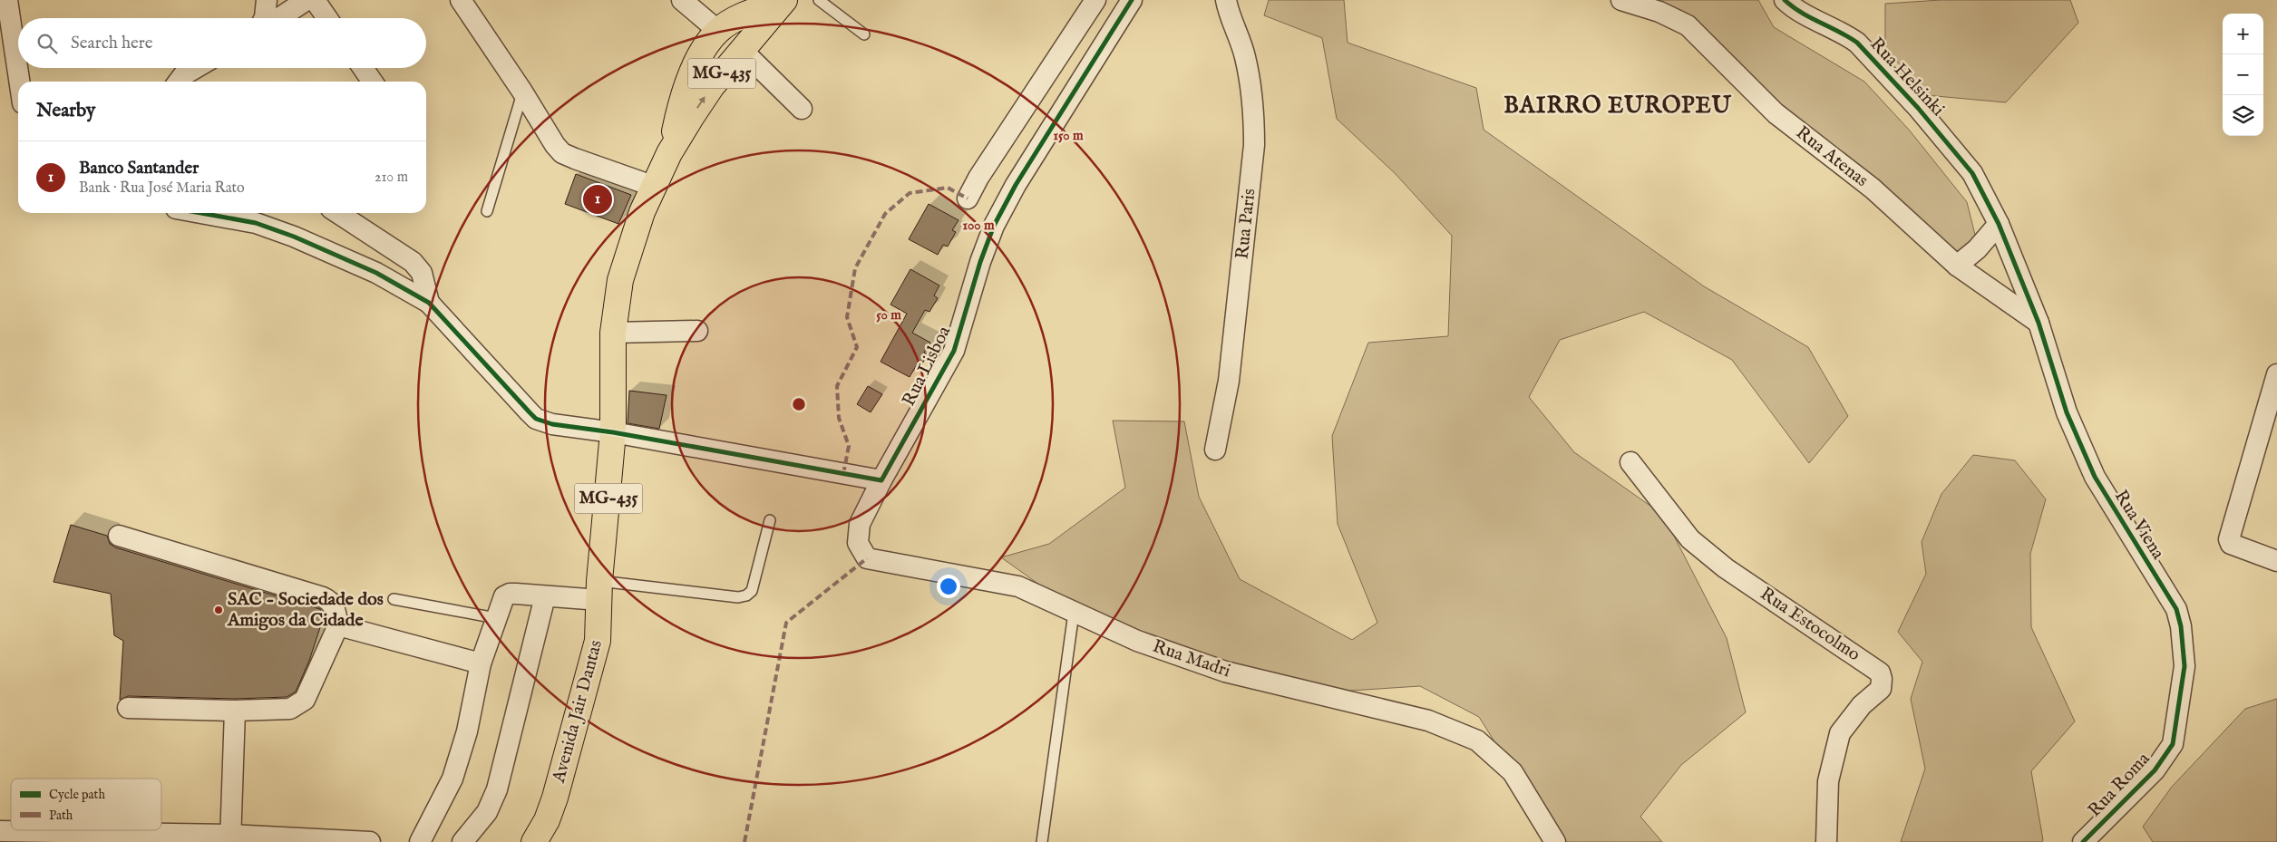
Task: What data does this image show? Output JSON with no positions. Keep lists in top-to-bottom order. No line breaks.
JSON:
{"streets":{"main road":["MG-435","Avenida Jair Dantas"],"street":["Rua Helsinki","Rua Atenas","Rua Paris","Rua Lisboa","Rua Viena","Rua Estocolmo","Rua Madri","Rua Roma"]},"crossings":[["Rua Helsinki","Rua Atenas"],["Rua Helsinki","Rua Viena"],["Rua Atenas","Rua Viena"],["Rua Lisboa","Rua Madri"],["Rua Viena","Rua Roma"]],"districts":["BAIRRO EUROPEU"],"places":["SAC - Sociedade dos Amigos da Cidade"],"legend":["Cycle path","Path"],"page":{"map_buttons":["+","−"],"search":"Search here","heading":"Nearby","list":[{"mark":"1","name":"Banco Santander","note":"Bank · Rua José Maria Rato","value":"210 m"}],"pins":"1"},"rings":["150 m","100 m","50 m"]}
